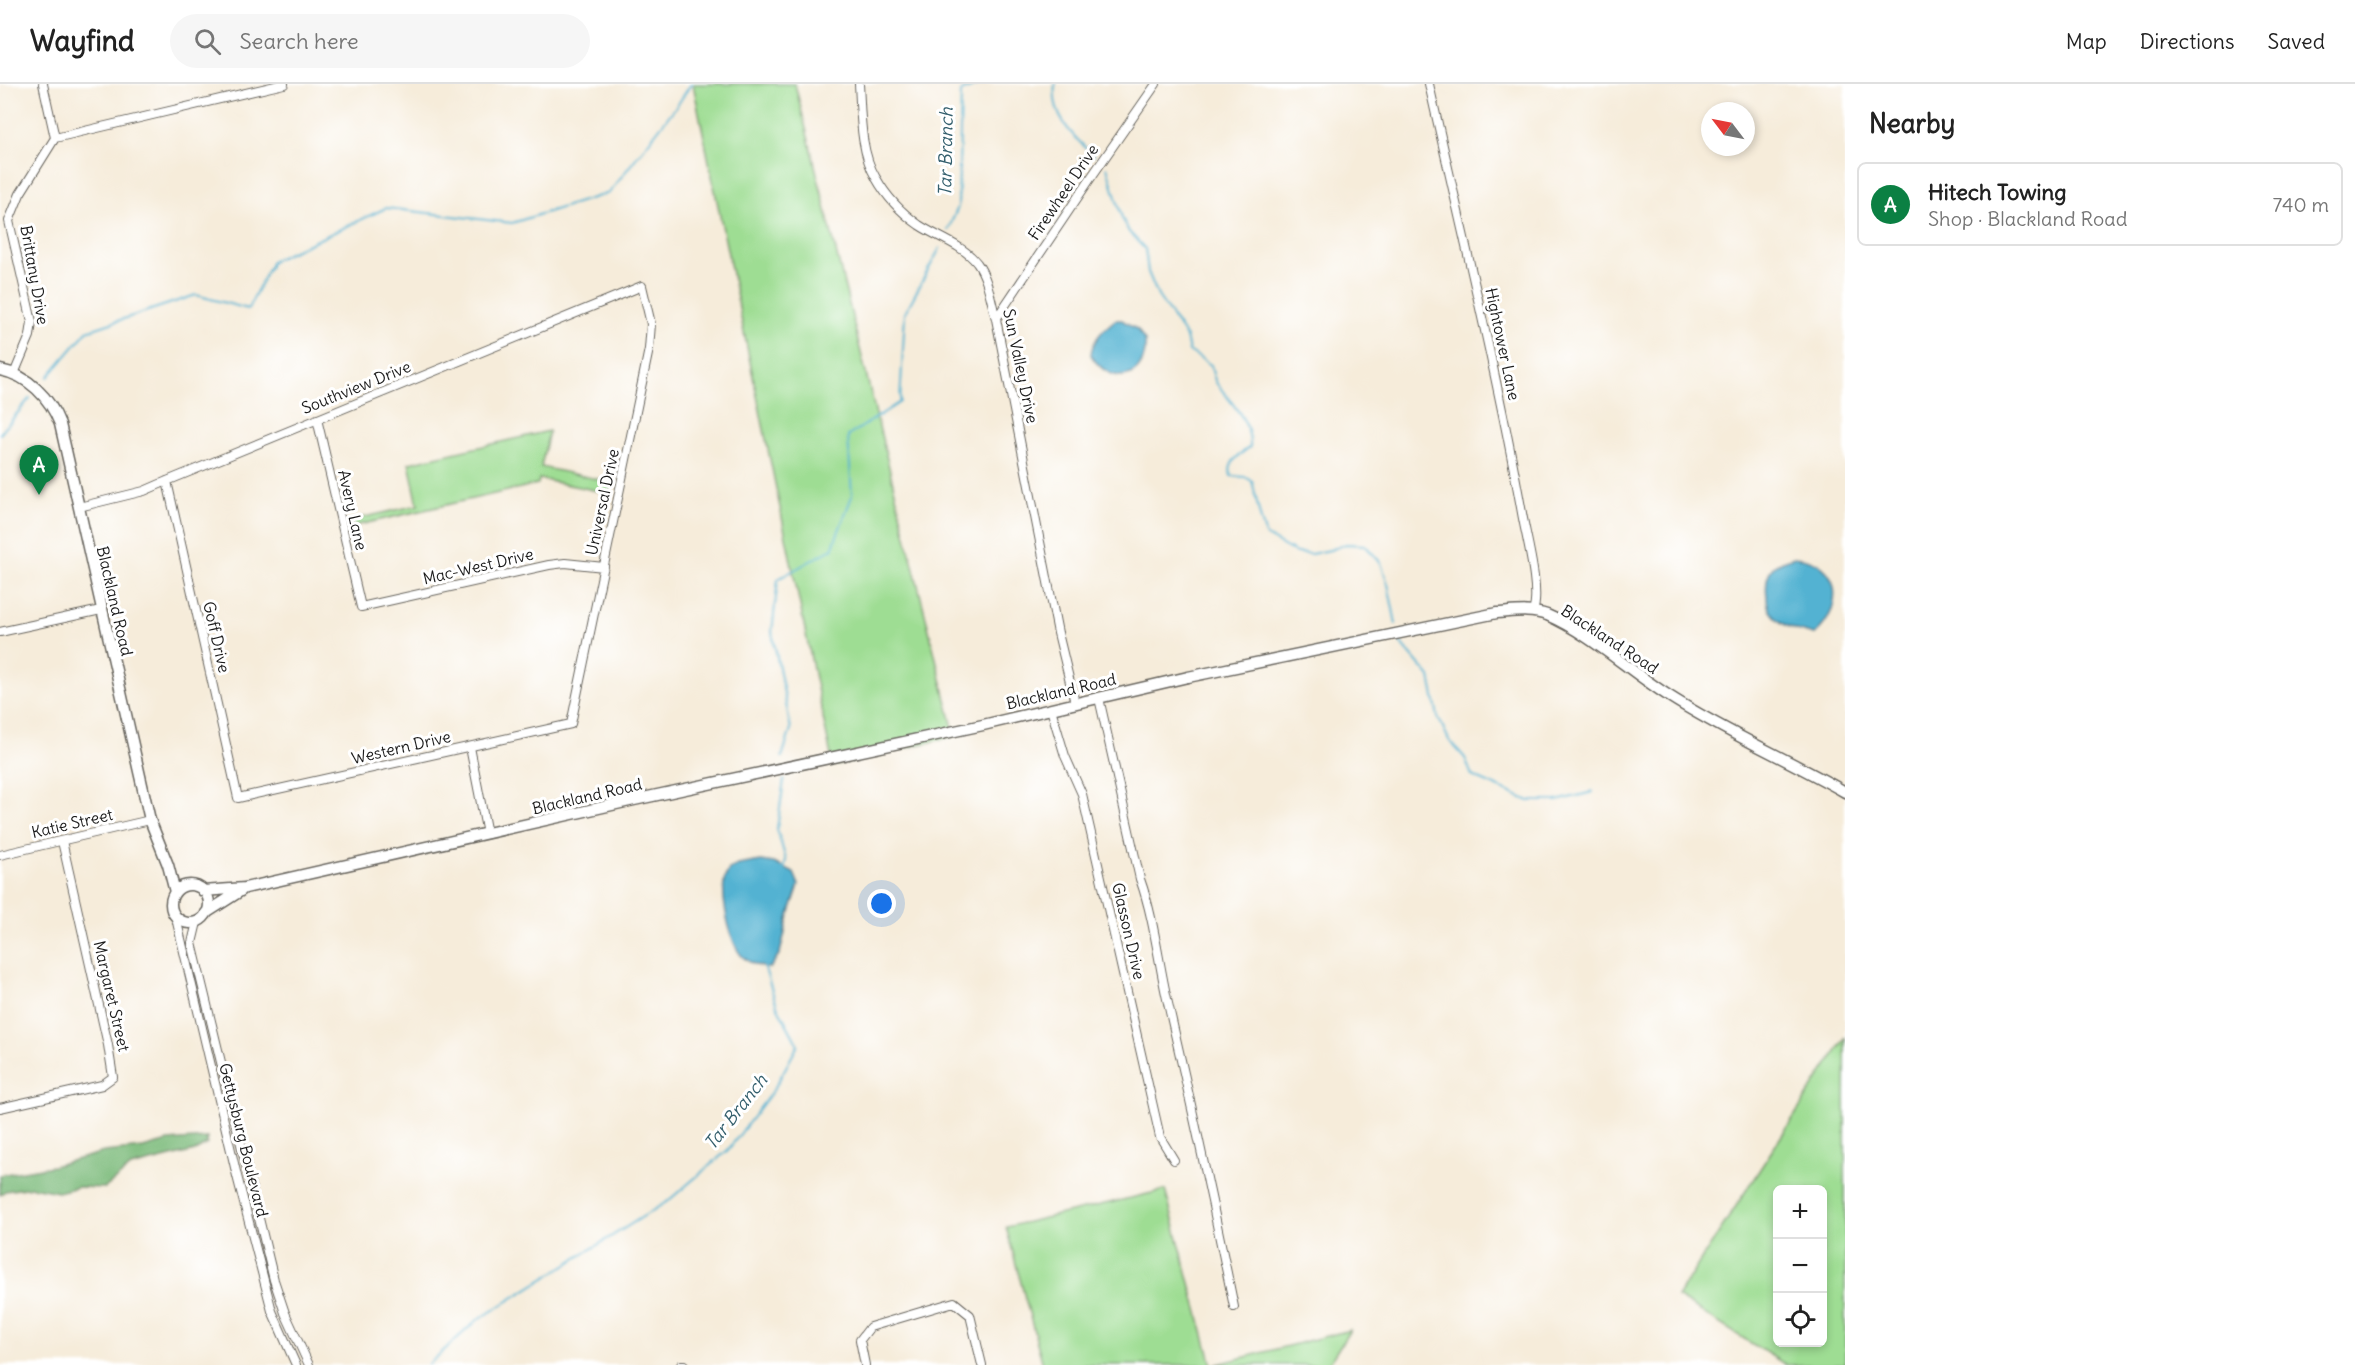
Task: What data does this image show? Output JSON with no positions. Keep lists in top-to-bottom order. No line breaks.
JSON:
{"streets":{"street":["Firewheel Drive","Brittany Drive","Hightower Lane","Sun Valley Drive","Southview Drive","Universal Drive","Avery Lane","Mac-West Drive","Blackland Road","Goff Drive","Western Drive","Katie Street","Glasson Drive","Margaret Street","Gettysburg Boulevard"]},"crossings":[["Firewheel Drive","Sun Valley Drive"],["Brittany Drive","Blackland Road"],["Hightower Lane","Blackland Road"],["Sun Valley Drive","Blackland Road"],["Southview Drive","Universal Drive"],["Southview Drive","Avery Lane"],["Southview Drive","Blackland Road"],["Southview Drive","Goff Drive"],["Universal Drive","Mac-West Drive"],["Universal Drive","Western Drive"],["Avery Lane","Mac-West Drive"],["Blackland Road","Katie Street"],["Blackland Road","Glasson Drive"],["Blackland Road","Gettysburg Boulevard"],["Goff Drive","Western Drive"],["Katie Street","Margaret Street"]],"water":["Tar Branch"],"north":"top left","page":{"header":"Wayfind","search":"Search here","nav":["Map","Directions","Saved"],"heading":"Nearby","list":[{"mark":"A","name":"Hitech Towing","note":"Shop · Blackland Road","value":"740 m"}],"pins":"A","map_buttons":["+","−"]}}
